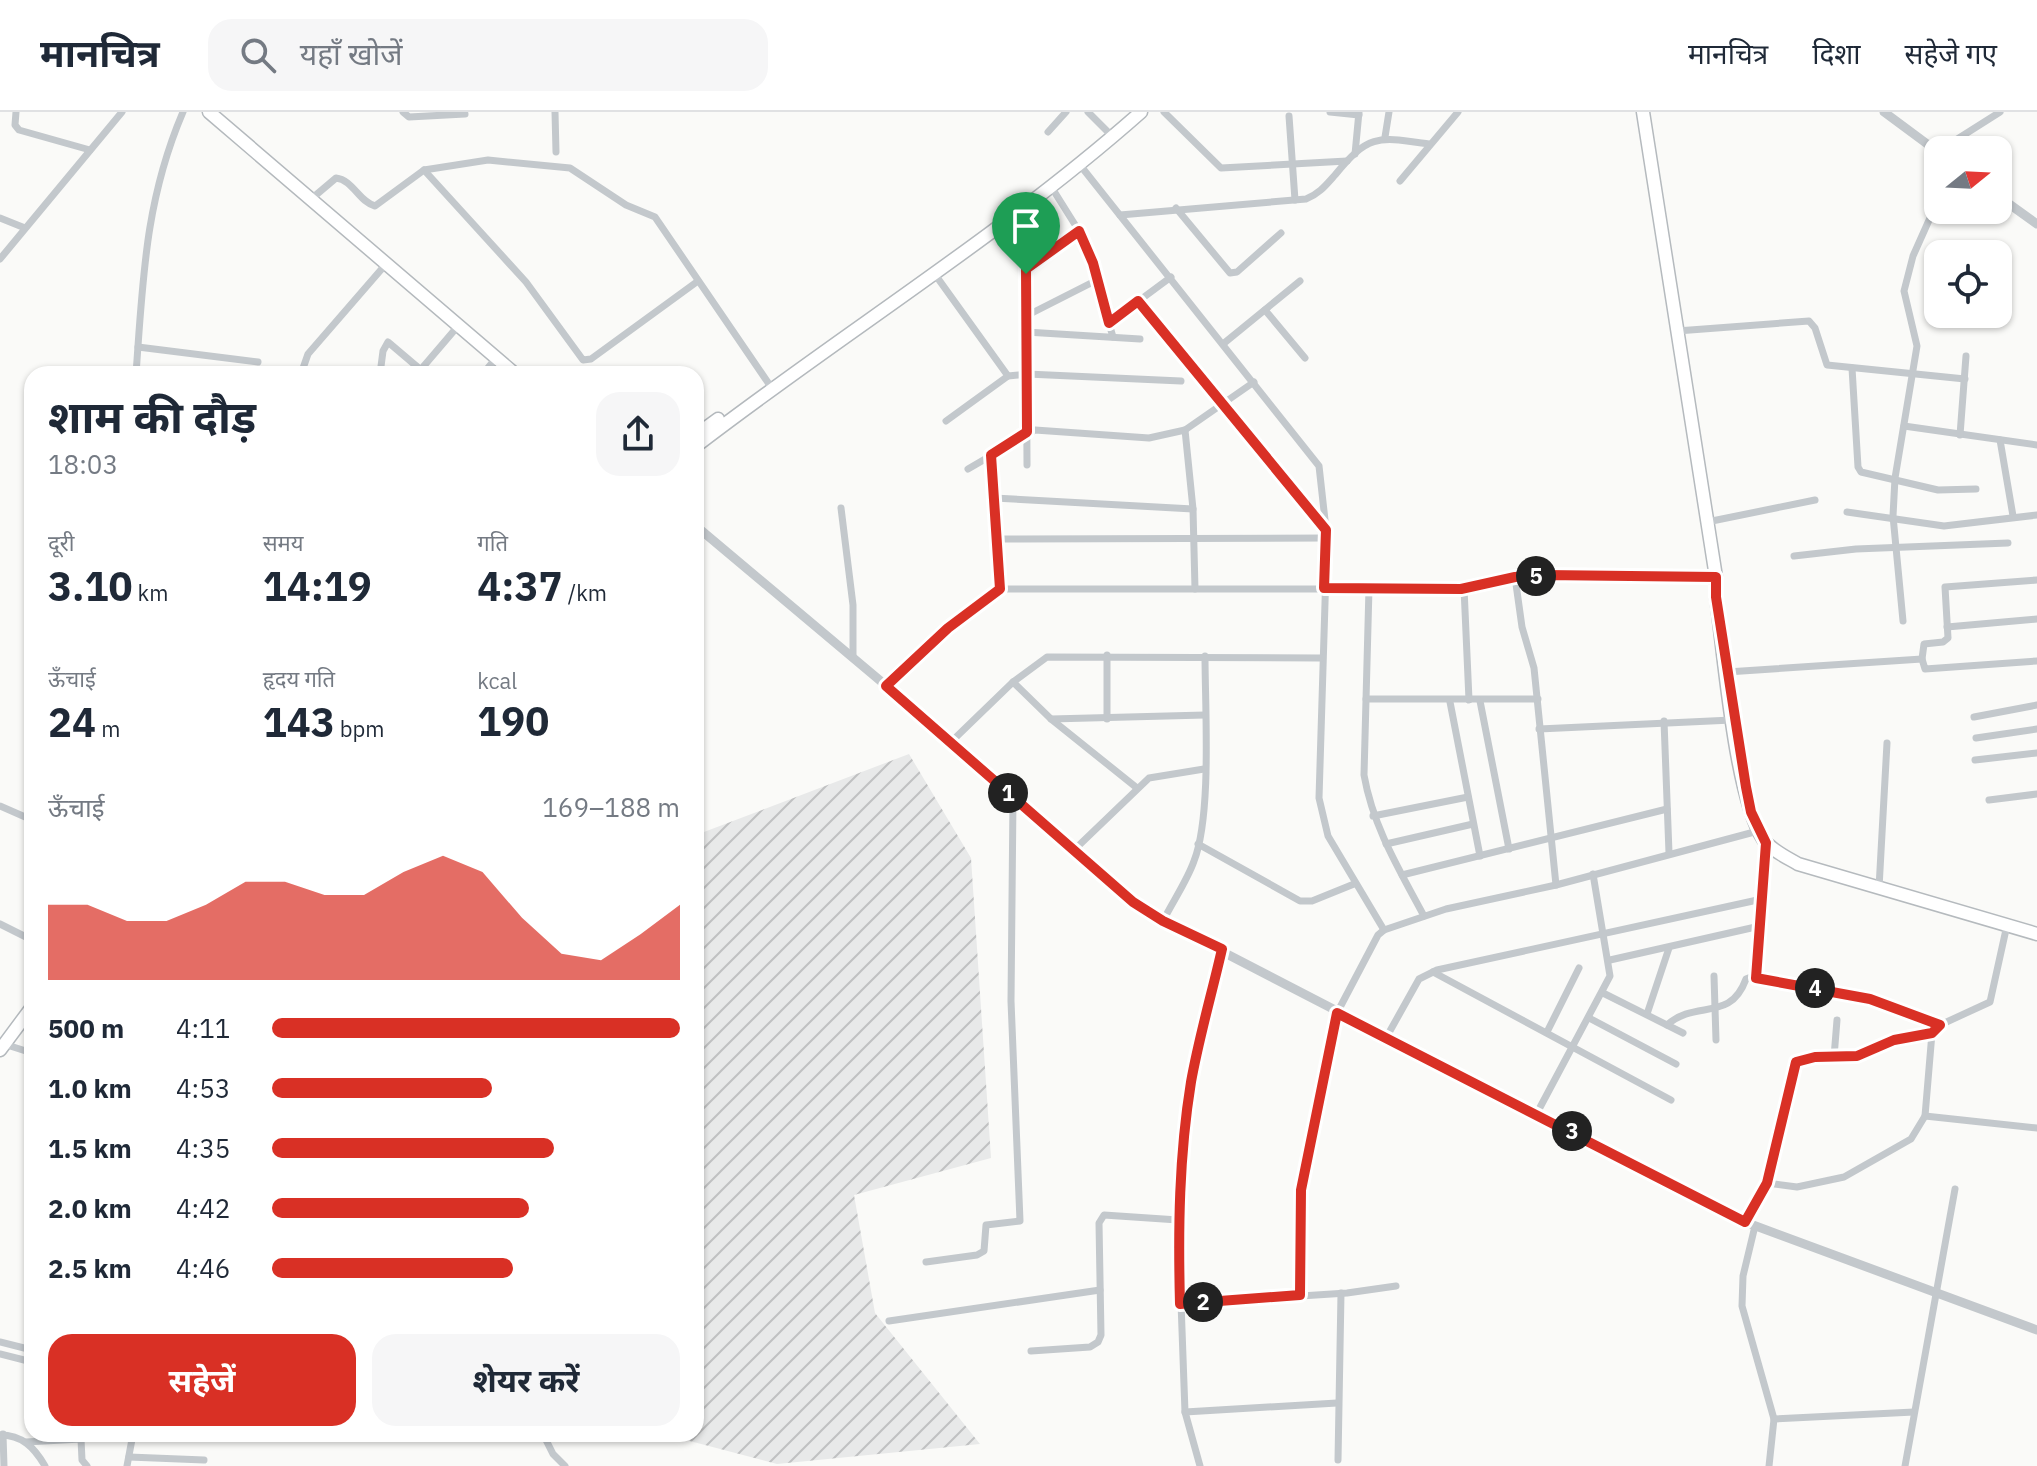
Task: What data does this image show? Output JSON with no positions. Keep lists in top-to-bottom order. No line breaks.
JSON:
{"north":"right","page":{"header":"मानचित्र","search":"यहाँ खोजें","nav":["मानचित्र","दिशा","सहेजे गए"],"heading":["शाम की दौड़","18:03"],"stats":[["दूरी","3.10 km"],["समय","14:19"],["गति","4:37 /km"],["ऊँचाई","24 m"],["हृदय गति","143 bpm"],["kcal","190"]],"pins":["5","1","4","3","2"],"chart":["ऊँचाई","169–188 m"],"list":[{"name":"500 m","note":"4:11"},{"name":"1.0 km","note":"4:53"},{"name":"1.5 km","note":"4:35"},{"name":"2.0 km","note":"4:42"},{"name":"2.5 km","note":"4:46"}],"buttons":["सहेजें","शेयर करें"]}}
